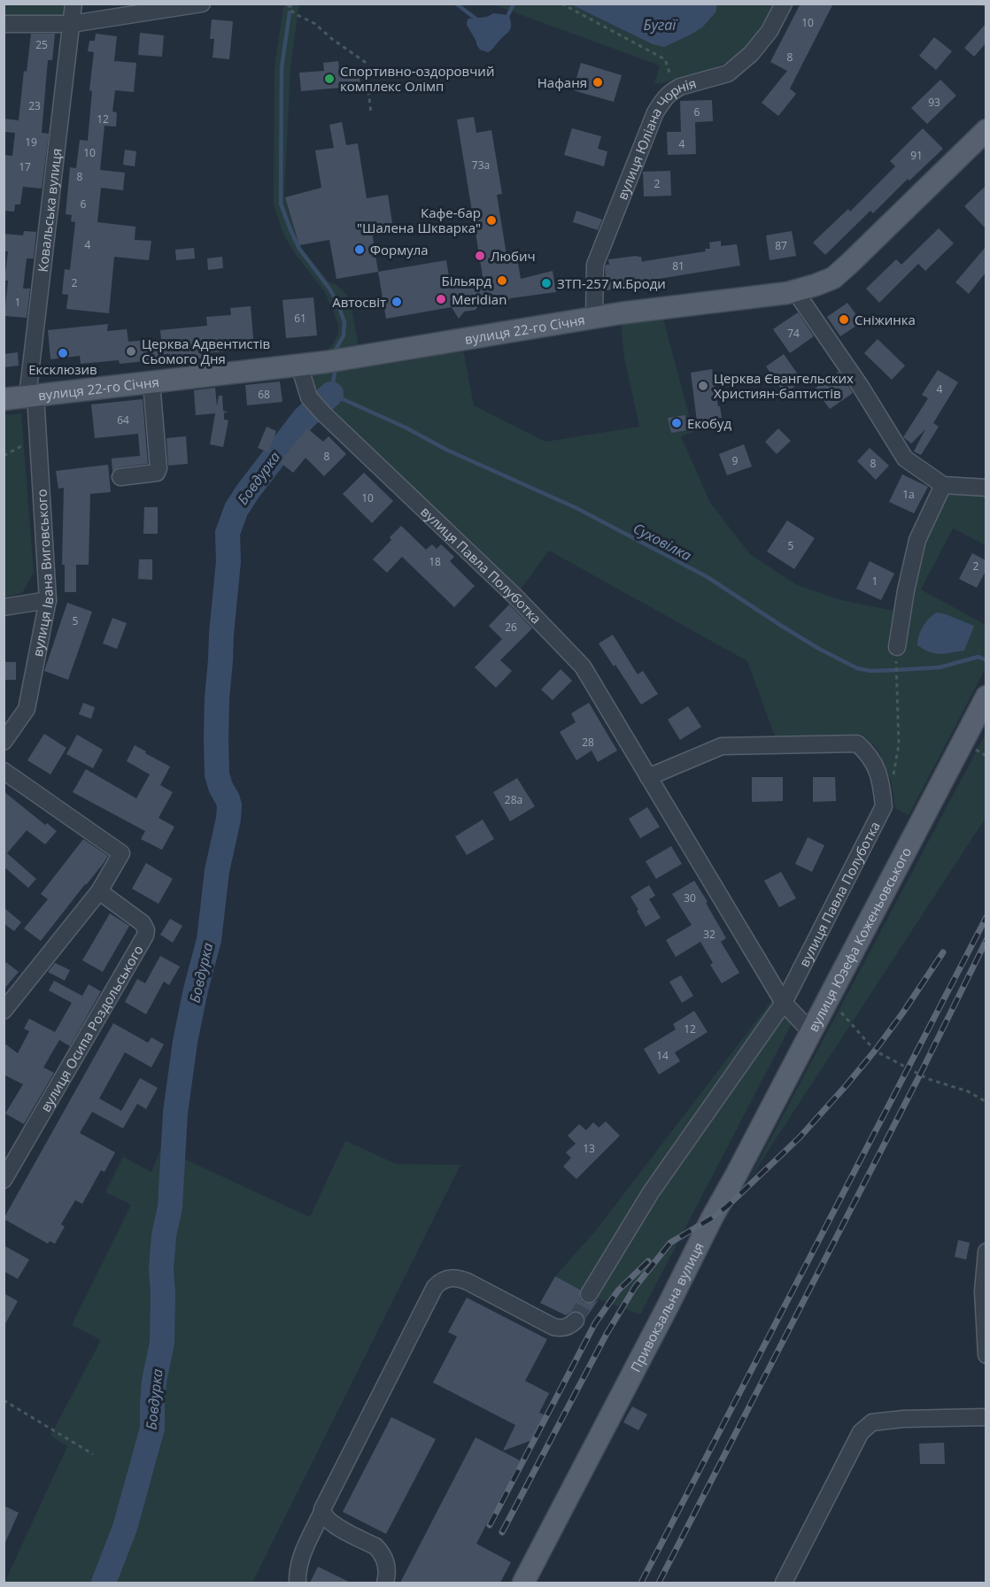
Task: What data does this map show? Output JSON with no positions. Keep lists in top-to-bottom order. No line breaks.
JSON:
{"streets":{"main road":["вулиця 22-го Січня","вулиця Юзефа Коженьовського","Привокзальна вулиця"],"street":["вулиця Юліана Чорнія","Ковальська вулиця","вулиця Павла Полуботка","вулиця Івана Виговського","вулиця Осипа Роздольського"]},"crossings":[["вулиця Юліана Чорнія","вулиця 22-го Січня"],["Ковальська вулиця","вулиця 22-го Січня"],["Ковальська вулиця","вулиця Івана Виговського"],["вулиця 22-го Січня","вулиця Павла Полуботка"],["вулиця 22-го Січня","вулиця Івана Виговського"],["вулиця Павла Полуботка","вулиця Юзефа Коженьовського"],["вулиця Юзефа Коженьовського","Привокзальна вулиця"]],"water":["Бугаї","Бовдурка","Суховілка"],"places":["Спортивно-оздоровчий комплекс Олімп","Нафаня","Кафе-бар \"Шалена Шкварка\"","Формула","Любич","Більярд","ЗТП-257 м.Броди","Meridian","Автосвіт","Сніжинка","Церква Адвентистів Сьомого Дня","Ексклюзив","Церква Євангельских Християн-баптистів","Екобуд"],"house_numbers":["10","25","8","93","23","6","12","19","4","10","91","73а","17","8","2","6","4","87","81","2","1","61","74","4","68","64","8","9","8","1а","10","5","18","2","1","5","26","28","28а","30","32","12","14","13"]}
